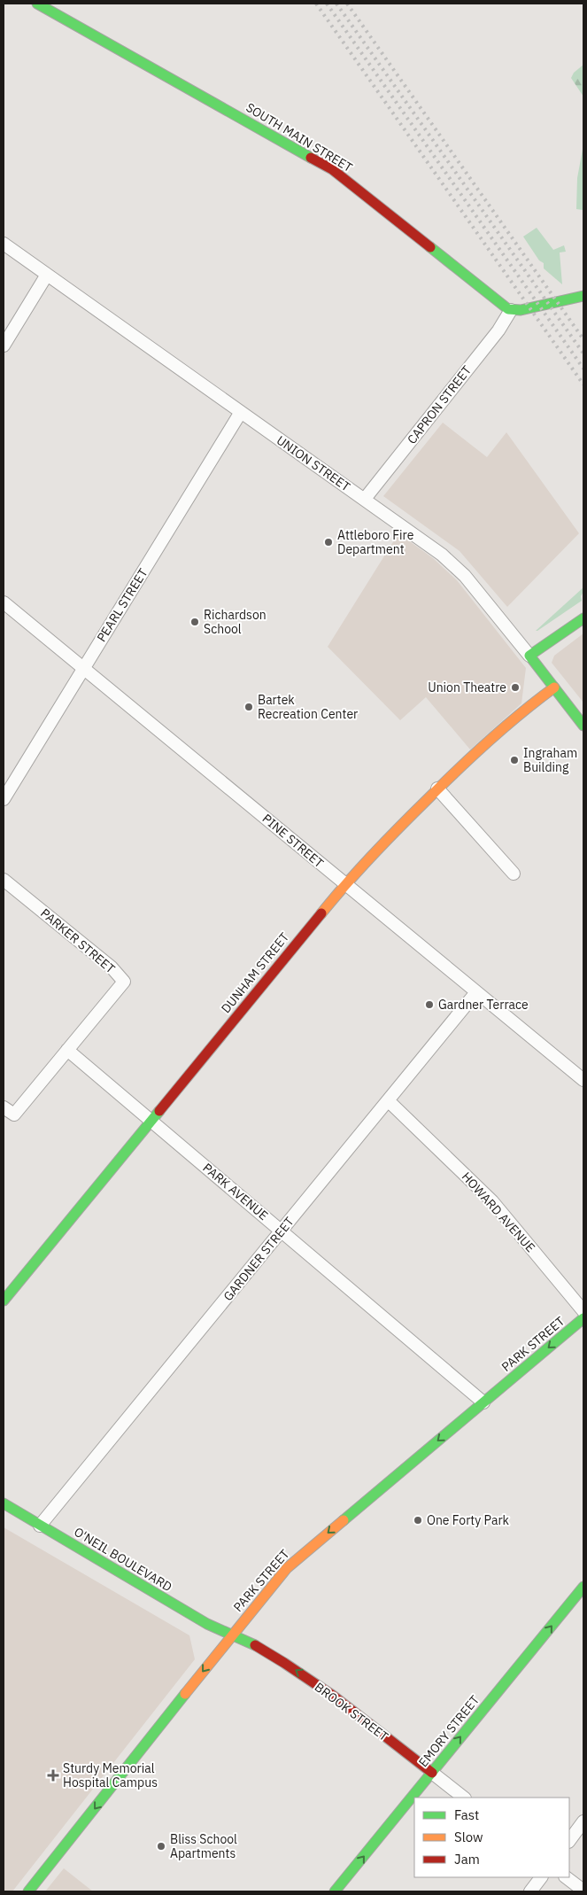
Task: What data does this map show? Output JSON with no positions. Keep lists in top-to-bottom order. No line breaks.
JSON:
{"streets":{"main road":["SOUTH MAIN STREET","UNION STREET","DUNHAM STREET","PARK STREET","O'NEIL BOULEVARD","BROOK STREET","EMORY STREET"],"street":["CAPRON STREET","PEARL STREET","PINE STREET","PARKER STREET","PARK AVENUE","HOWARD AVENUE","GARDNER STREET"]},"crossings":[["SOUTH MAIN STREET","CAPRON STREET"],["CAPRON STREET","UNION STREET"],["UNION STREET","PEARL STREET"],["UNION STREET","DUNHAM STREET"],["PEARL STREET","PINE STREET"],["PINE STREET","DUNHAM STREET"],["PINE STREET","GARDNER STREET"],["PARKER STREET","PARK AVENUE"],["DUNHAM STREET","PARK AVENUE"],["PARK AVENUE","GARDNER STREET"],["PARK AVENUE","PARK STREET"],["HOWARD AVENUE","GARDNER STREET"],["GARDNER STREET","O'NEIL BOULEVARD"],["PARK STREET","O'NEIL BOULEVARD"],["PARK STREET","BROOK STREET"],["O'NEIL BOULEVARD","BROOK STREET"],["BROOK STREET","EMORY STREET"]],"one_way":["PARK STREET","BROOK STREET","EMORY STREET"],"places":{"other":["Attleboro Fire Department","Richardson School","Union Theatre","Bartek Recreation Center","Ingraham Building","Gardner Terrace","One Forty Park","Bliss School Apartments"],"health":["Sturdy Memorial Hospital Campus"]},"legend":["Fast","Slow","Jam"]}
